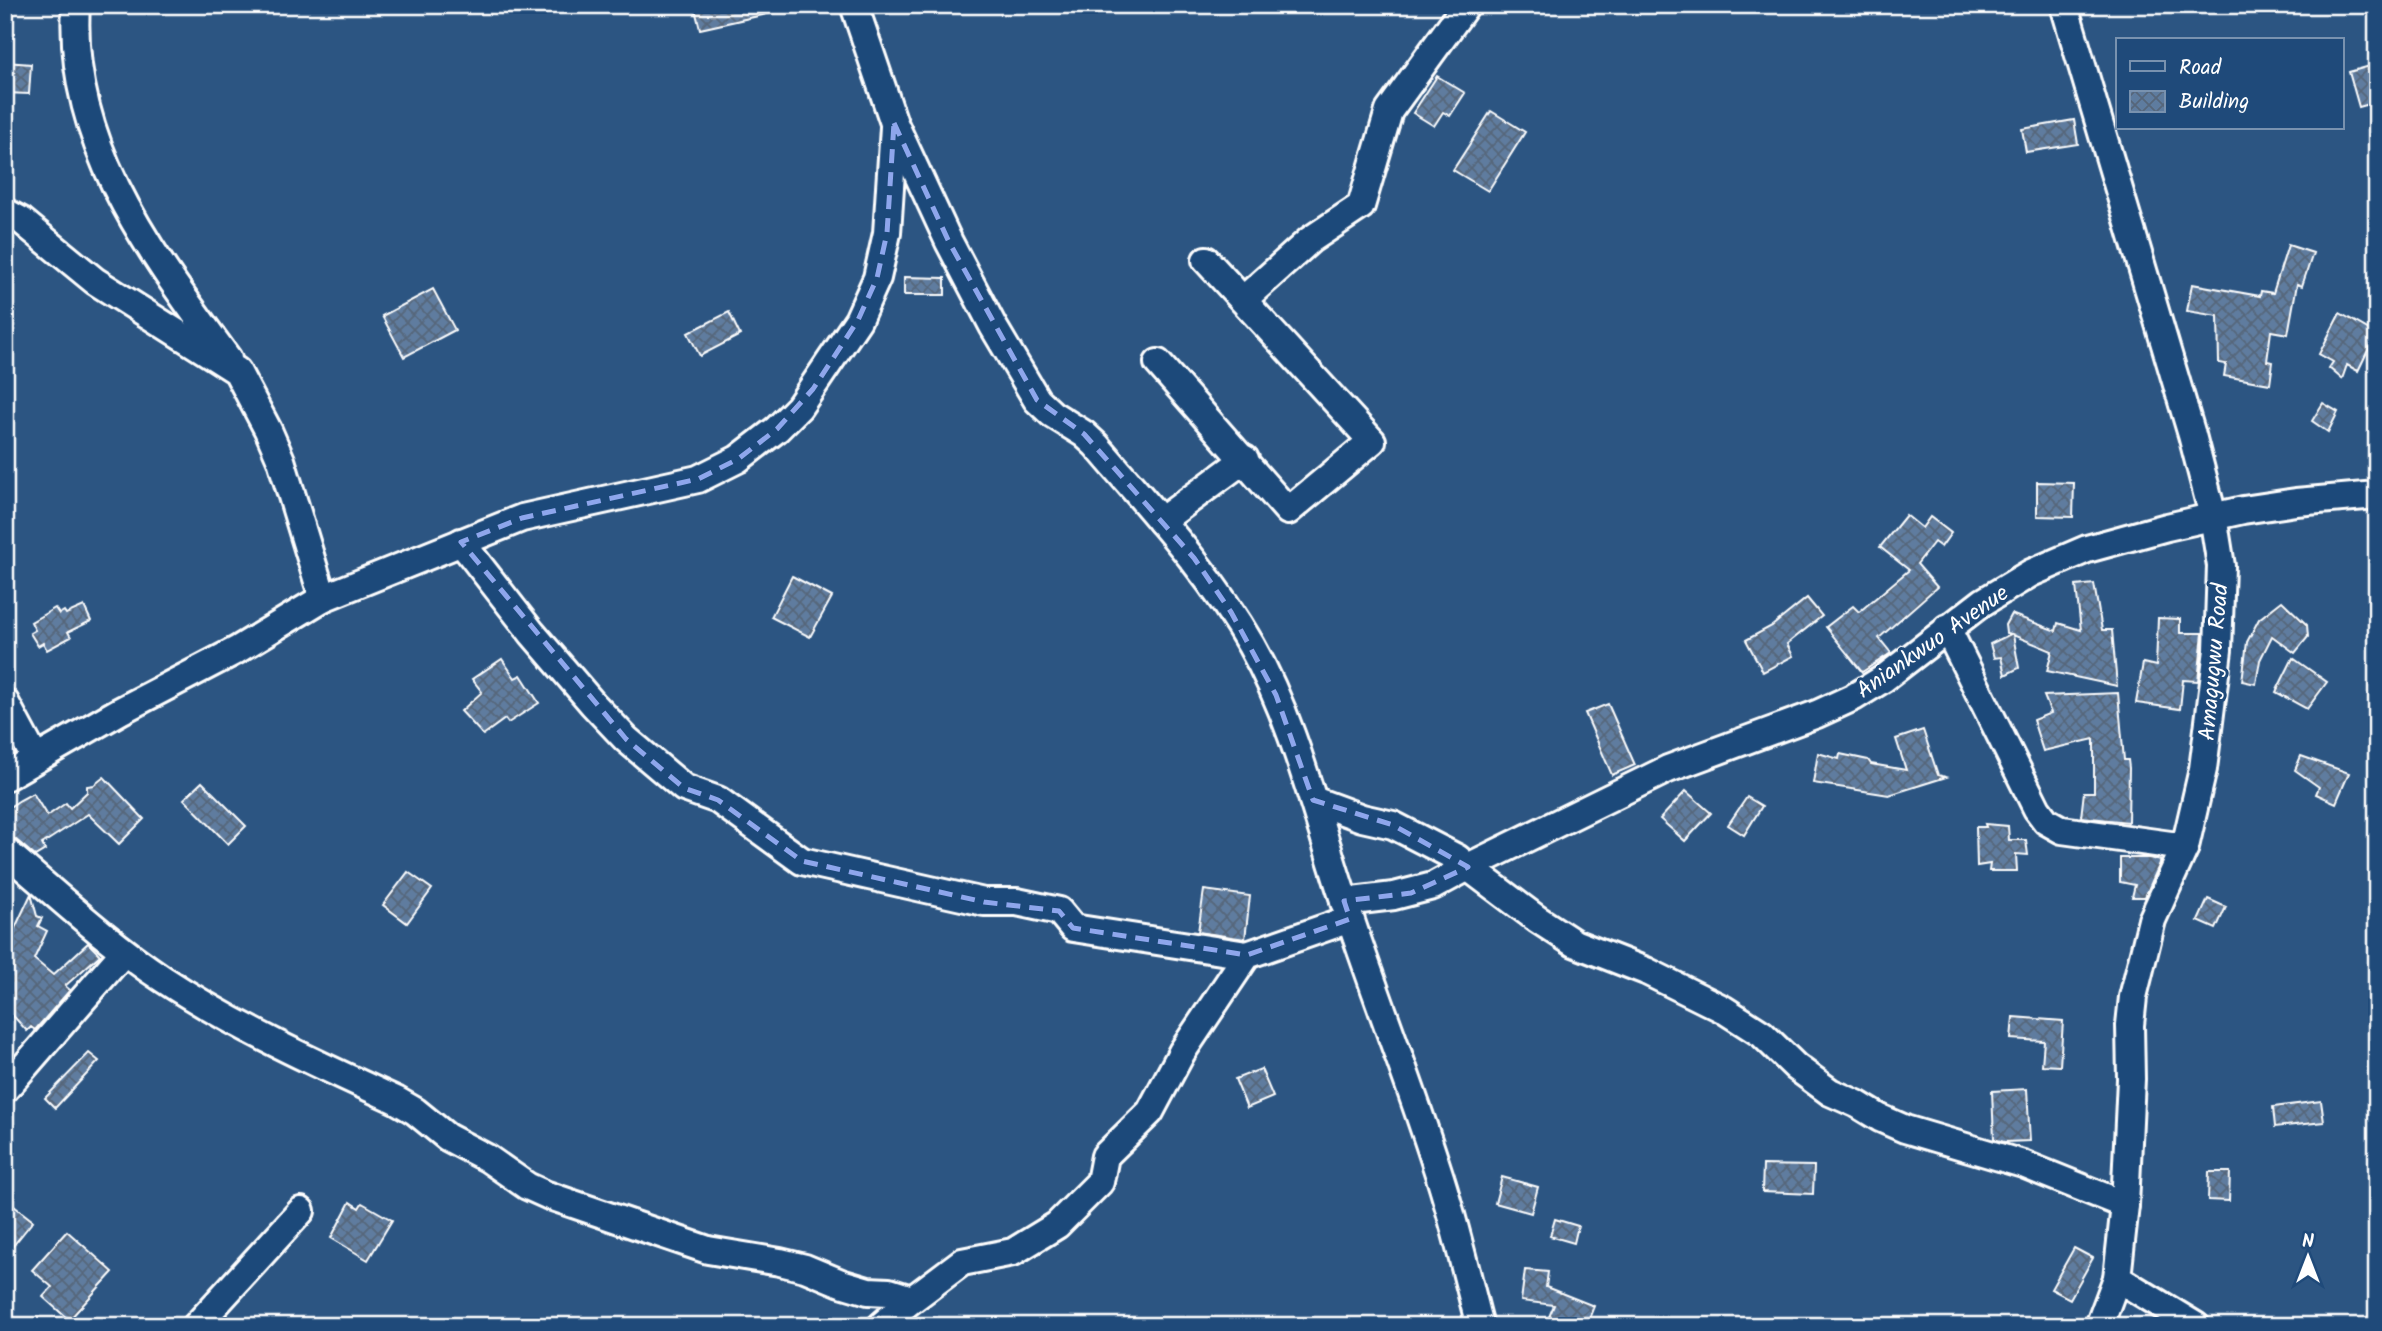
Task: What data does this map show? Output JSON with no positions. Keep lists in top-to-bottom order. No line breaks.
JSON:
{"streets":{"street":["Aniankwuo Avenue","Amagugwu Road"]},"crossings":[["Aniankwuo Avenue","Amagugwu Road"]],"legend":["Road","Building"],"north":"top"}
